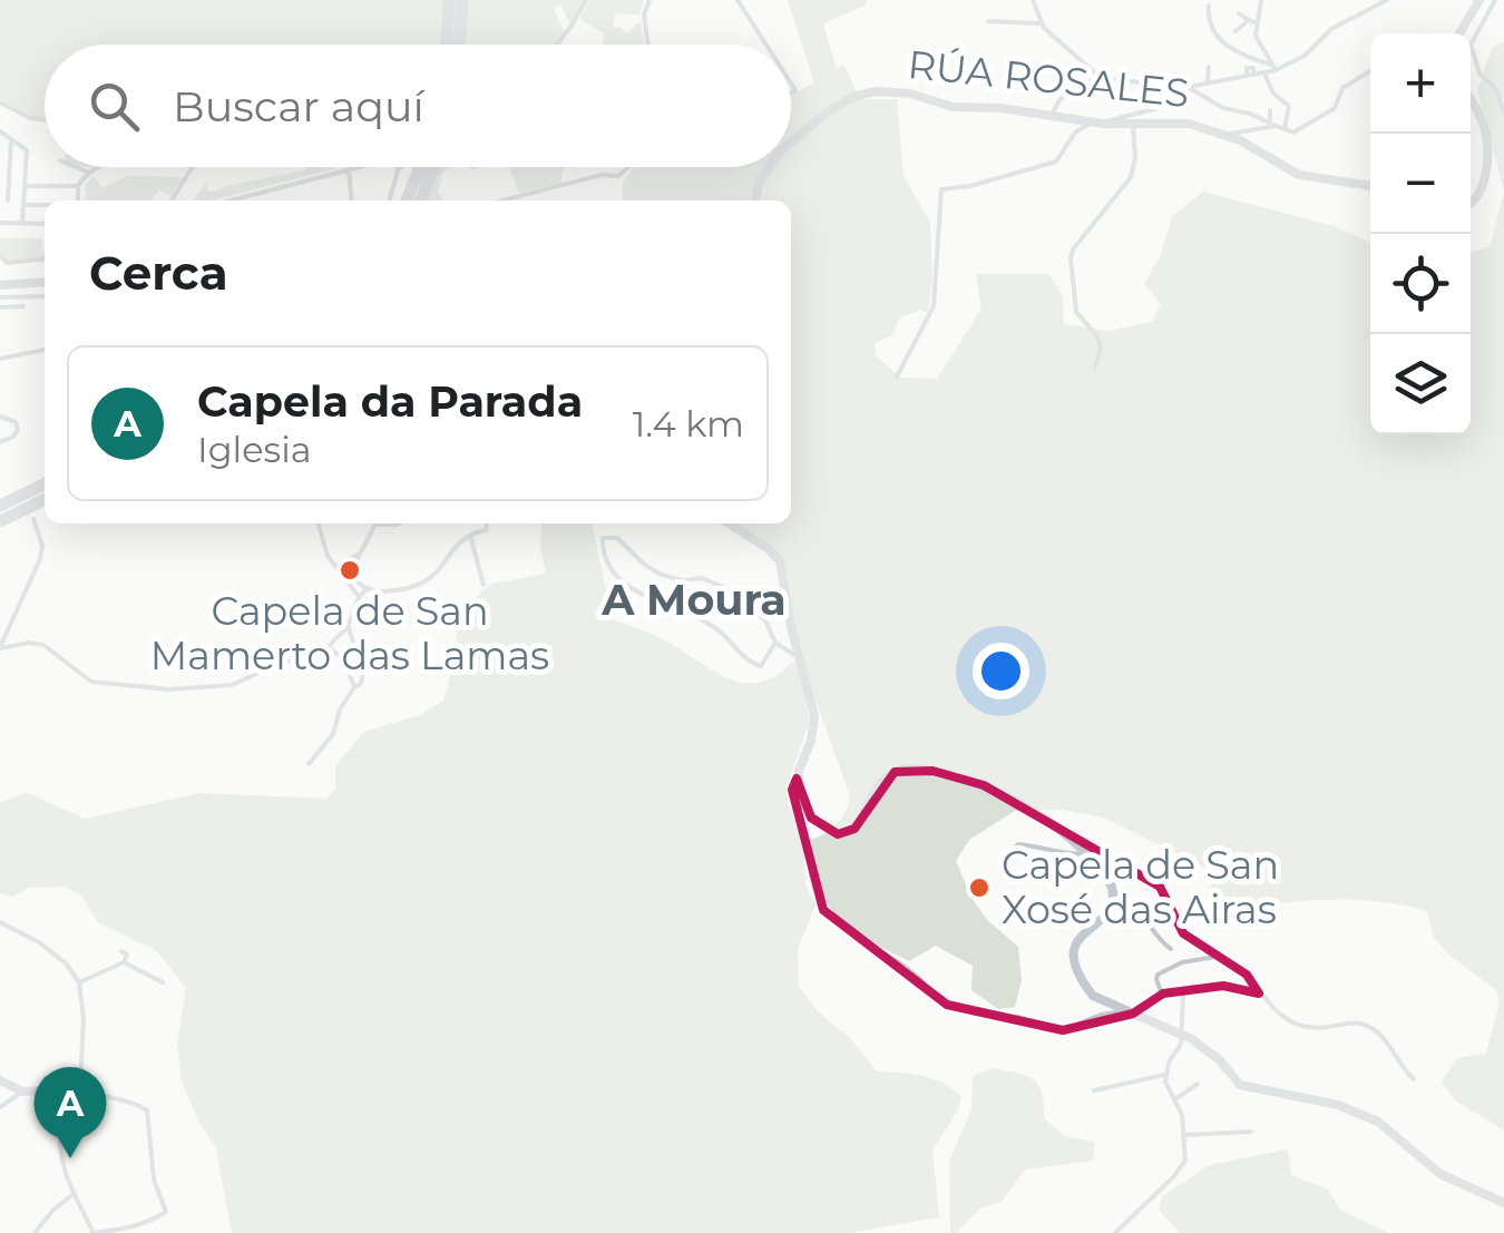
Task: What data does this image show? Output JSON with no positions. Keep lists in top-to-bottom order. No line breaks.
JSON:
{"streets":{"street":["RÚA ROSALES"]},"districts":["A Moura"],"places":["Capela de San Mamerto das Lamas","Capela de San Xosé das Airas"],"page":{"map_buttons":["+","−"],"search":"Buscar aquí","heading":"Cerca","list":[{"mark":"A","name":"Capela da Parada","note":"Iglesia","value":"1.4 km"}],"pins":"A"}}
